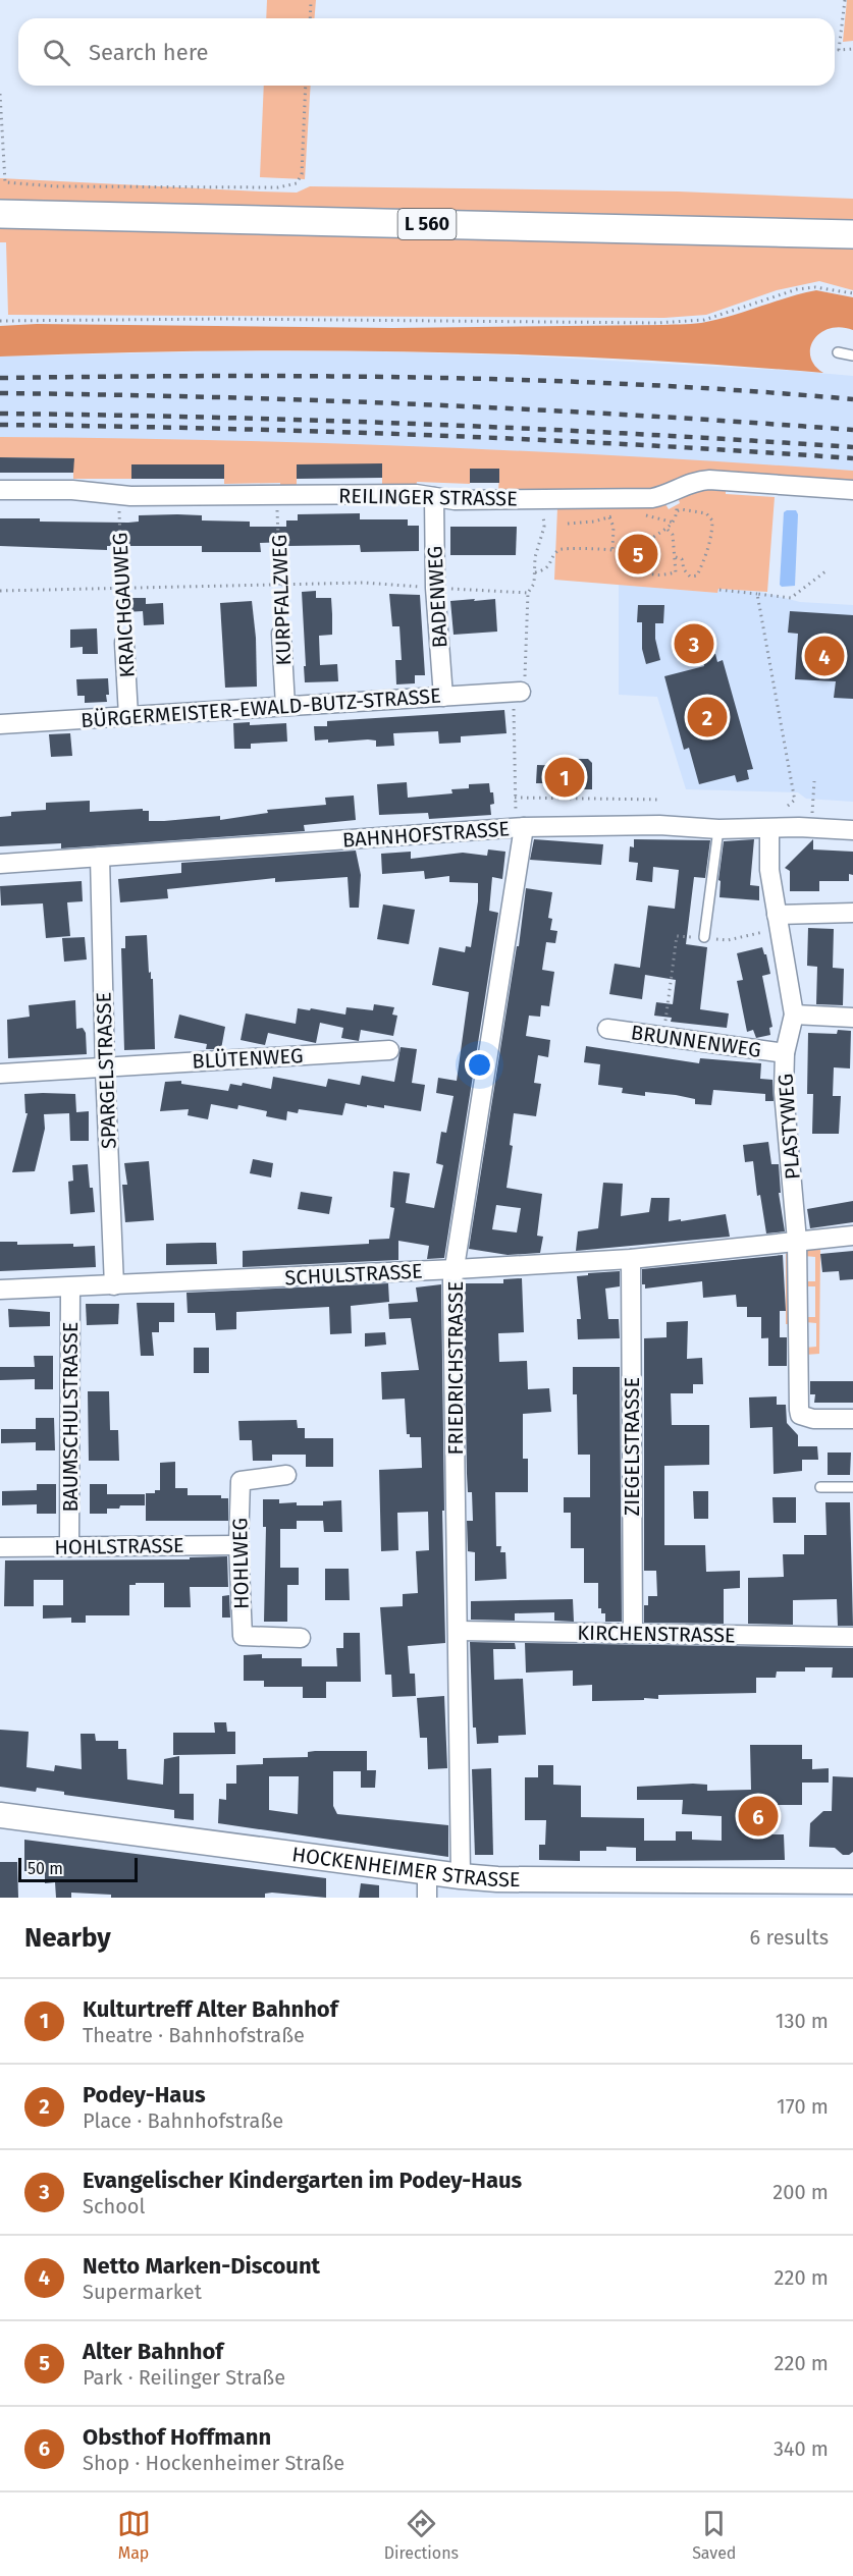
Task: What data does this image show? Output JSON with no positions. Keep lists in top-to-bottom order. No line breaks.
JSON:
{"streets":{"main road":["L 560"],"street":["REILINGER STRASSE","BADENWEG","KURPFALZWEG","KRAICHGAUWEG","BÜRGERMEISTER-EWALD-BUTZ-STRASSE","BAHNHOFSTRASSE","BRUNNENWEG","BLÜTENWEG","SPARGELSTRASSE","PLASTYWEG","SCHULSTRASSE","FRIEDRICHSTRASSE","BAUMSCHULSTRASSE","ZIEGELSTRASSE","HOHLSTRASSE","HOHLWEG","KIRCHENSTRASSE","HOCKENHEIMER STRASSE"]},"crossings":[["REILINGER STRASSE","BADENWEG"],["REILINGER STRASSE","KURPFALZWEG"],["REILINGER STRASSE","KRAICHGAUWEG"],["BADENWEG","BÜRGERMEISTER-EWALD-BUTZ-STRASSE"],["KURPFALZWEG","BÜRGERMEISTER-EWALD-BUTZ-STRASSE"],["KRAICHGAUWEG","BÜRGERMEISTER-EWALD-BUTZ-STRASSE"],["BAHNHOFSTRASSE","SPARGELSTRASSE"],["BAHNHOFSTRASSE","PLASTYWEG"],["BAHNHOFSTRASSE","FRIEDRICHSTRASSE"],["BRUNNENWEG","PLASTYWEG"],["BLÜTENWEG","SPARGELSTRASSE"],["SPARGELSTRASSE","SCHULSTRASSE"],["PLASTYWEG","SCHULSTRASSE"],["SCHULSTRASSE","FRIEDRICHSTRASSE"],["SCHULSTRASSE","BAUMSCHULSTRASSE"],["SCHULSTRASSE","ZIEGELSTRASSE"],["FRIEDRICHSTRASSE","KIRCHENSTRASSE"],["FRIEDRICHSTRASSE","HOCKENHEIMER STRASSE"],["BAUMSCHULSTRASSE","HOHLSTRASSE"],["ZIEGELSTRASSE","KIRCHENSTRASSE"],["HOHLSTRASSE","HOHLWEG"]],"scale_bar":"50 m","page":{"search":"Search here","pins":["5","3","4","2","1","6"],"scale":"50 m","heading":["Nearby","6 results"],"list":[{"mark":"1","name":"Kulturtreff Alter Bahnhof","note":"Theatre · Bahnhofstraße","value":"130 m"},{"mark":"2","name":"Podey-Haus","note":"Place · Bahnhofstraße","value":"170 m"},{"mark":"3","name":"Evangelischer Kindergarten im Podey-Haus","note":"School","value":"200 m"},{"mark":"4","name":"Netto Marken-Discount","note":"Supermarket","value":"220 m"},{"mark":"5","name":"Alter Bahnhof","note":"Park · Reilinger Straße","value":"220 m"},{"mark":"6","name":"Obsthof Hoffmann","note":"Shop · Hockenheimer Straße","value":"340 m"}],"nav":["Map","Directions","Saved"]}}
